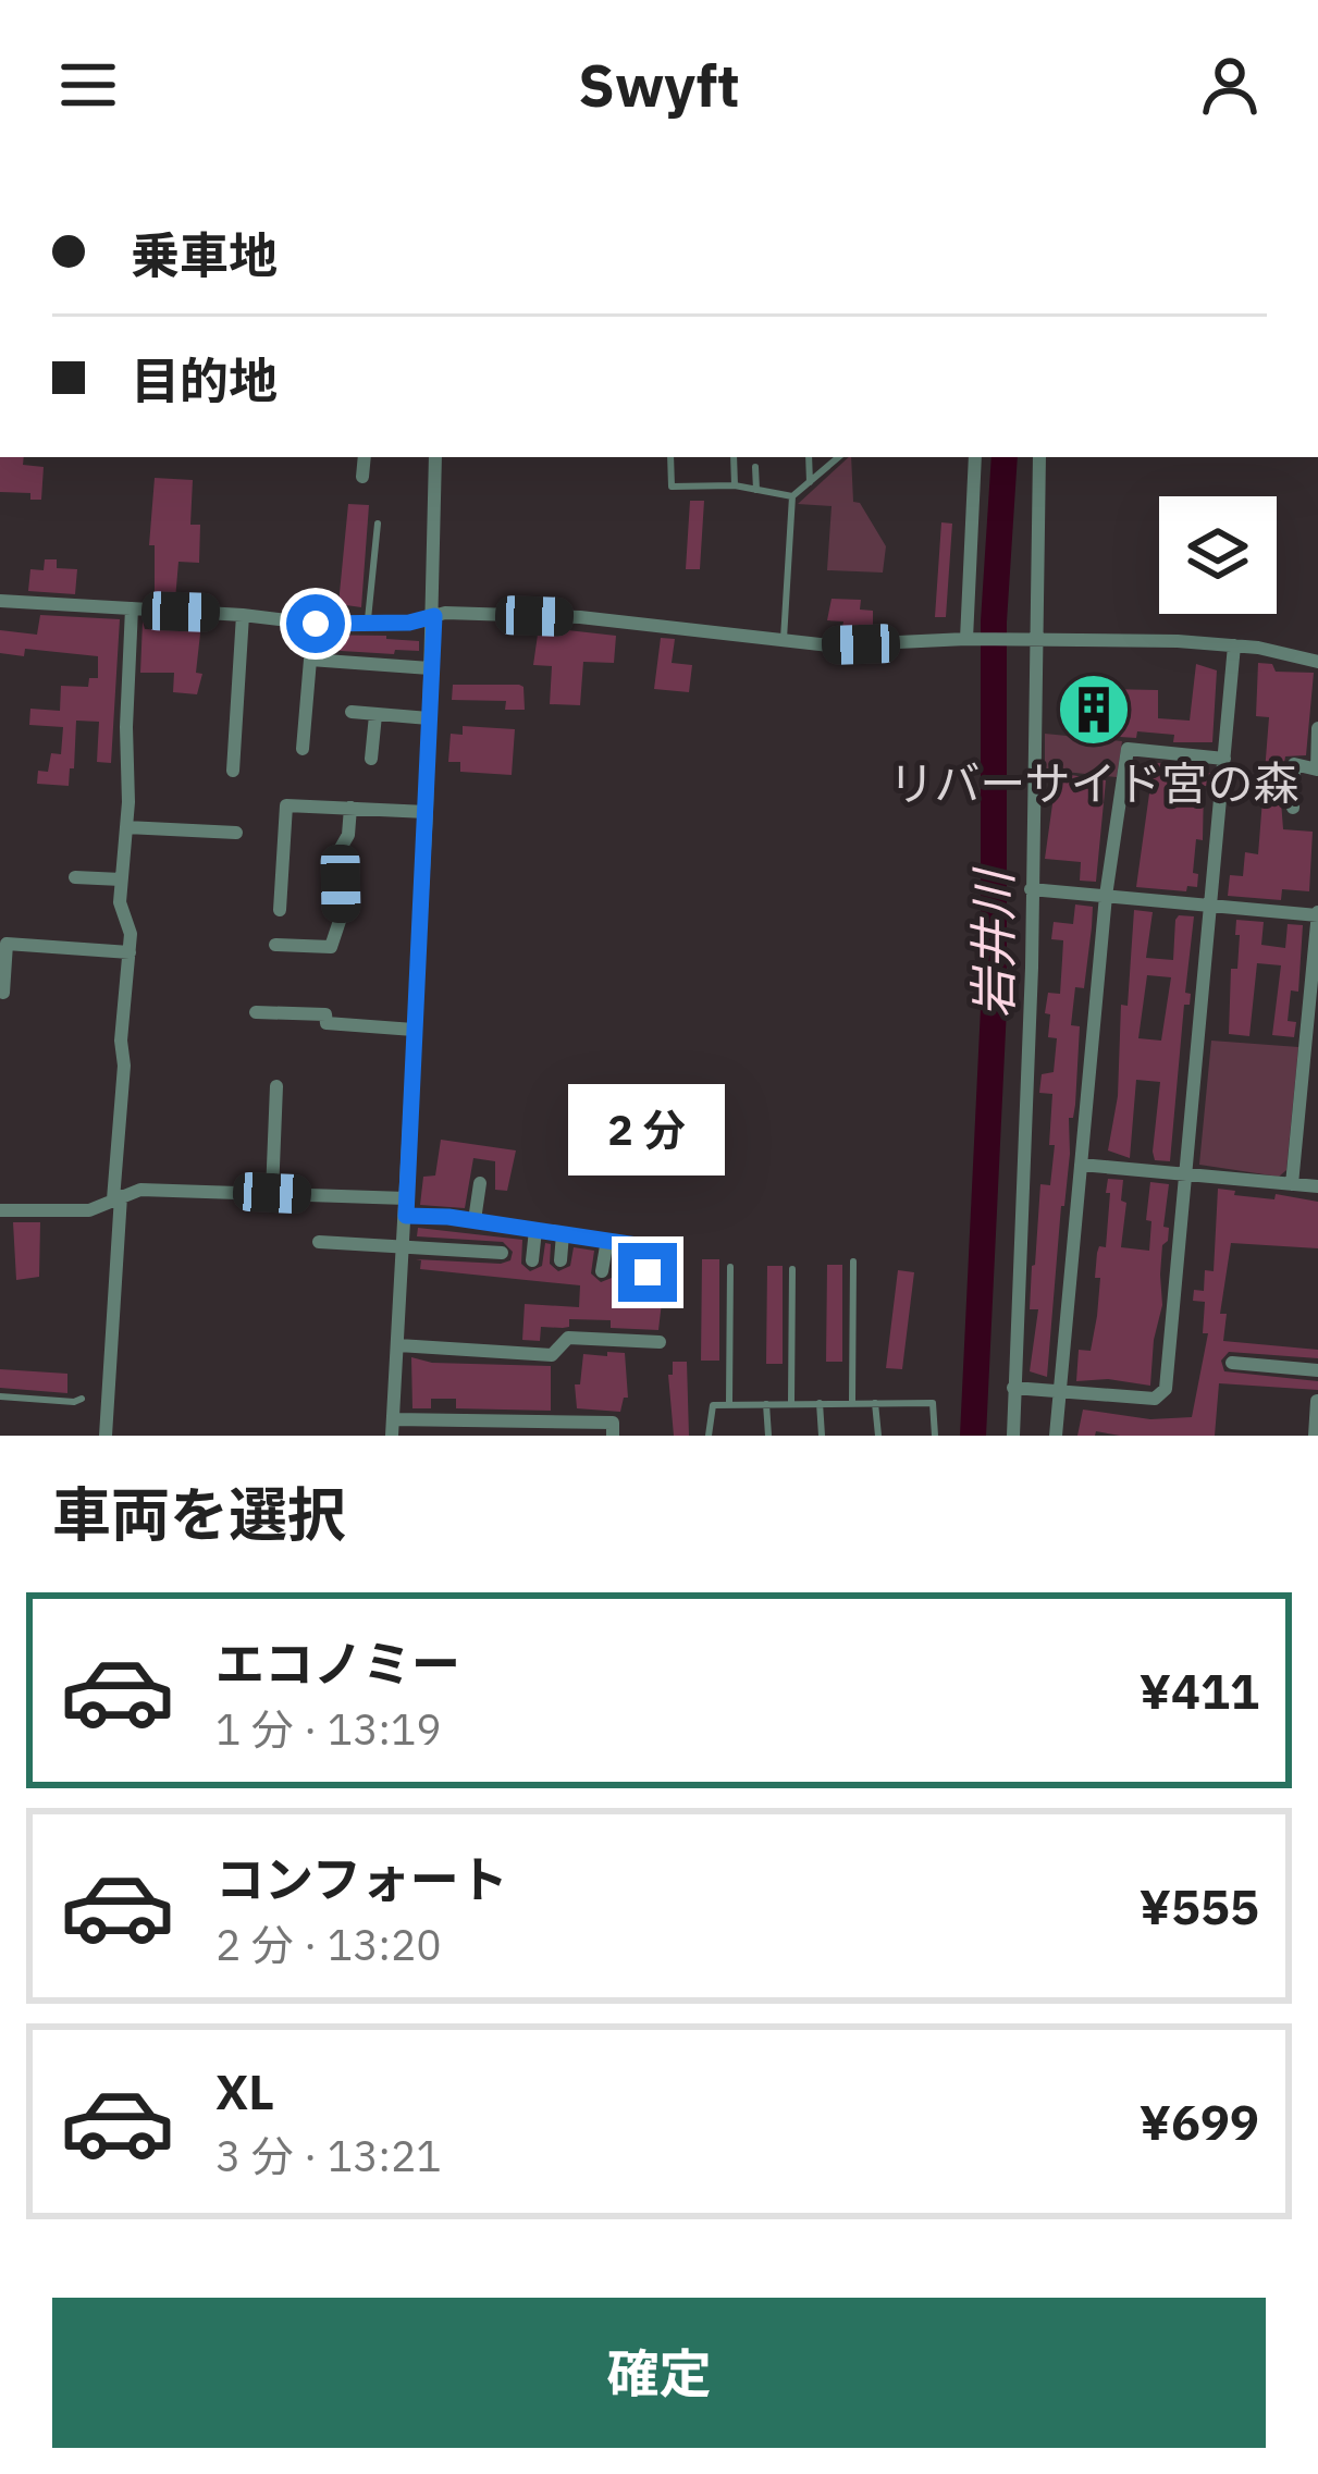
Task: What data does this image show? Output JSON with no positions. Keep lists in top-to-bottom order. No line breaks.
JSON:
{"water":["岩井川"],"places":{"building":["リバーサイド宮の森"]},"page":{"header":"Swyft","banner":["乗車地","目的地"],"bubble":"2 分","heading":"車両を選択","list":[{"name":"エコノミー","note":"1 分 · 13:19","value":"¥411"},{"name":"コンフォート","note":"2 分 · 13:20","value":"¥555"},{"name":"XL","note":"3 分 · 13:21","value":"¥699"}],"buttons":"確定"}}
